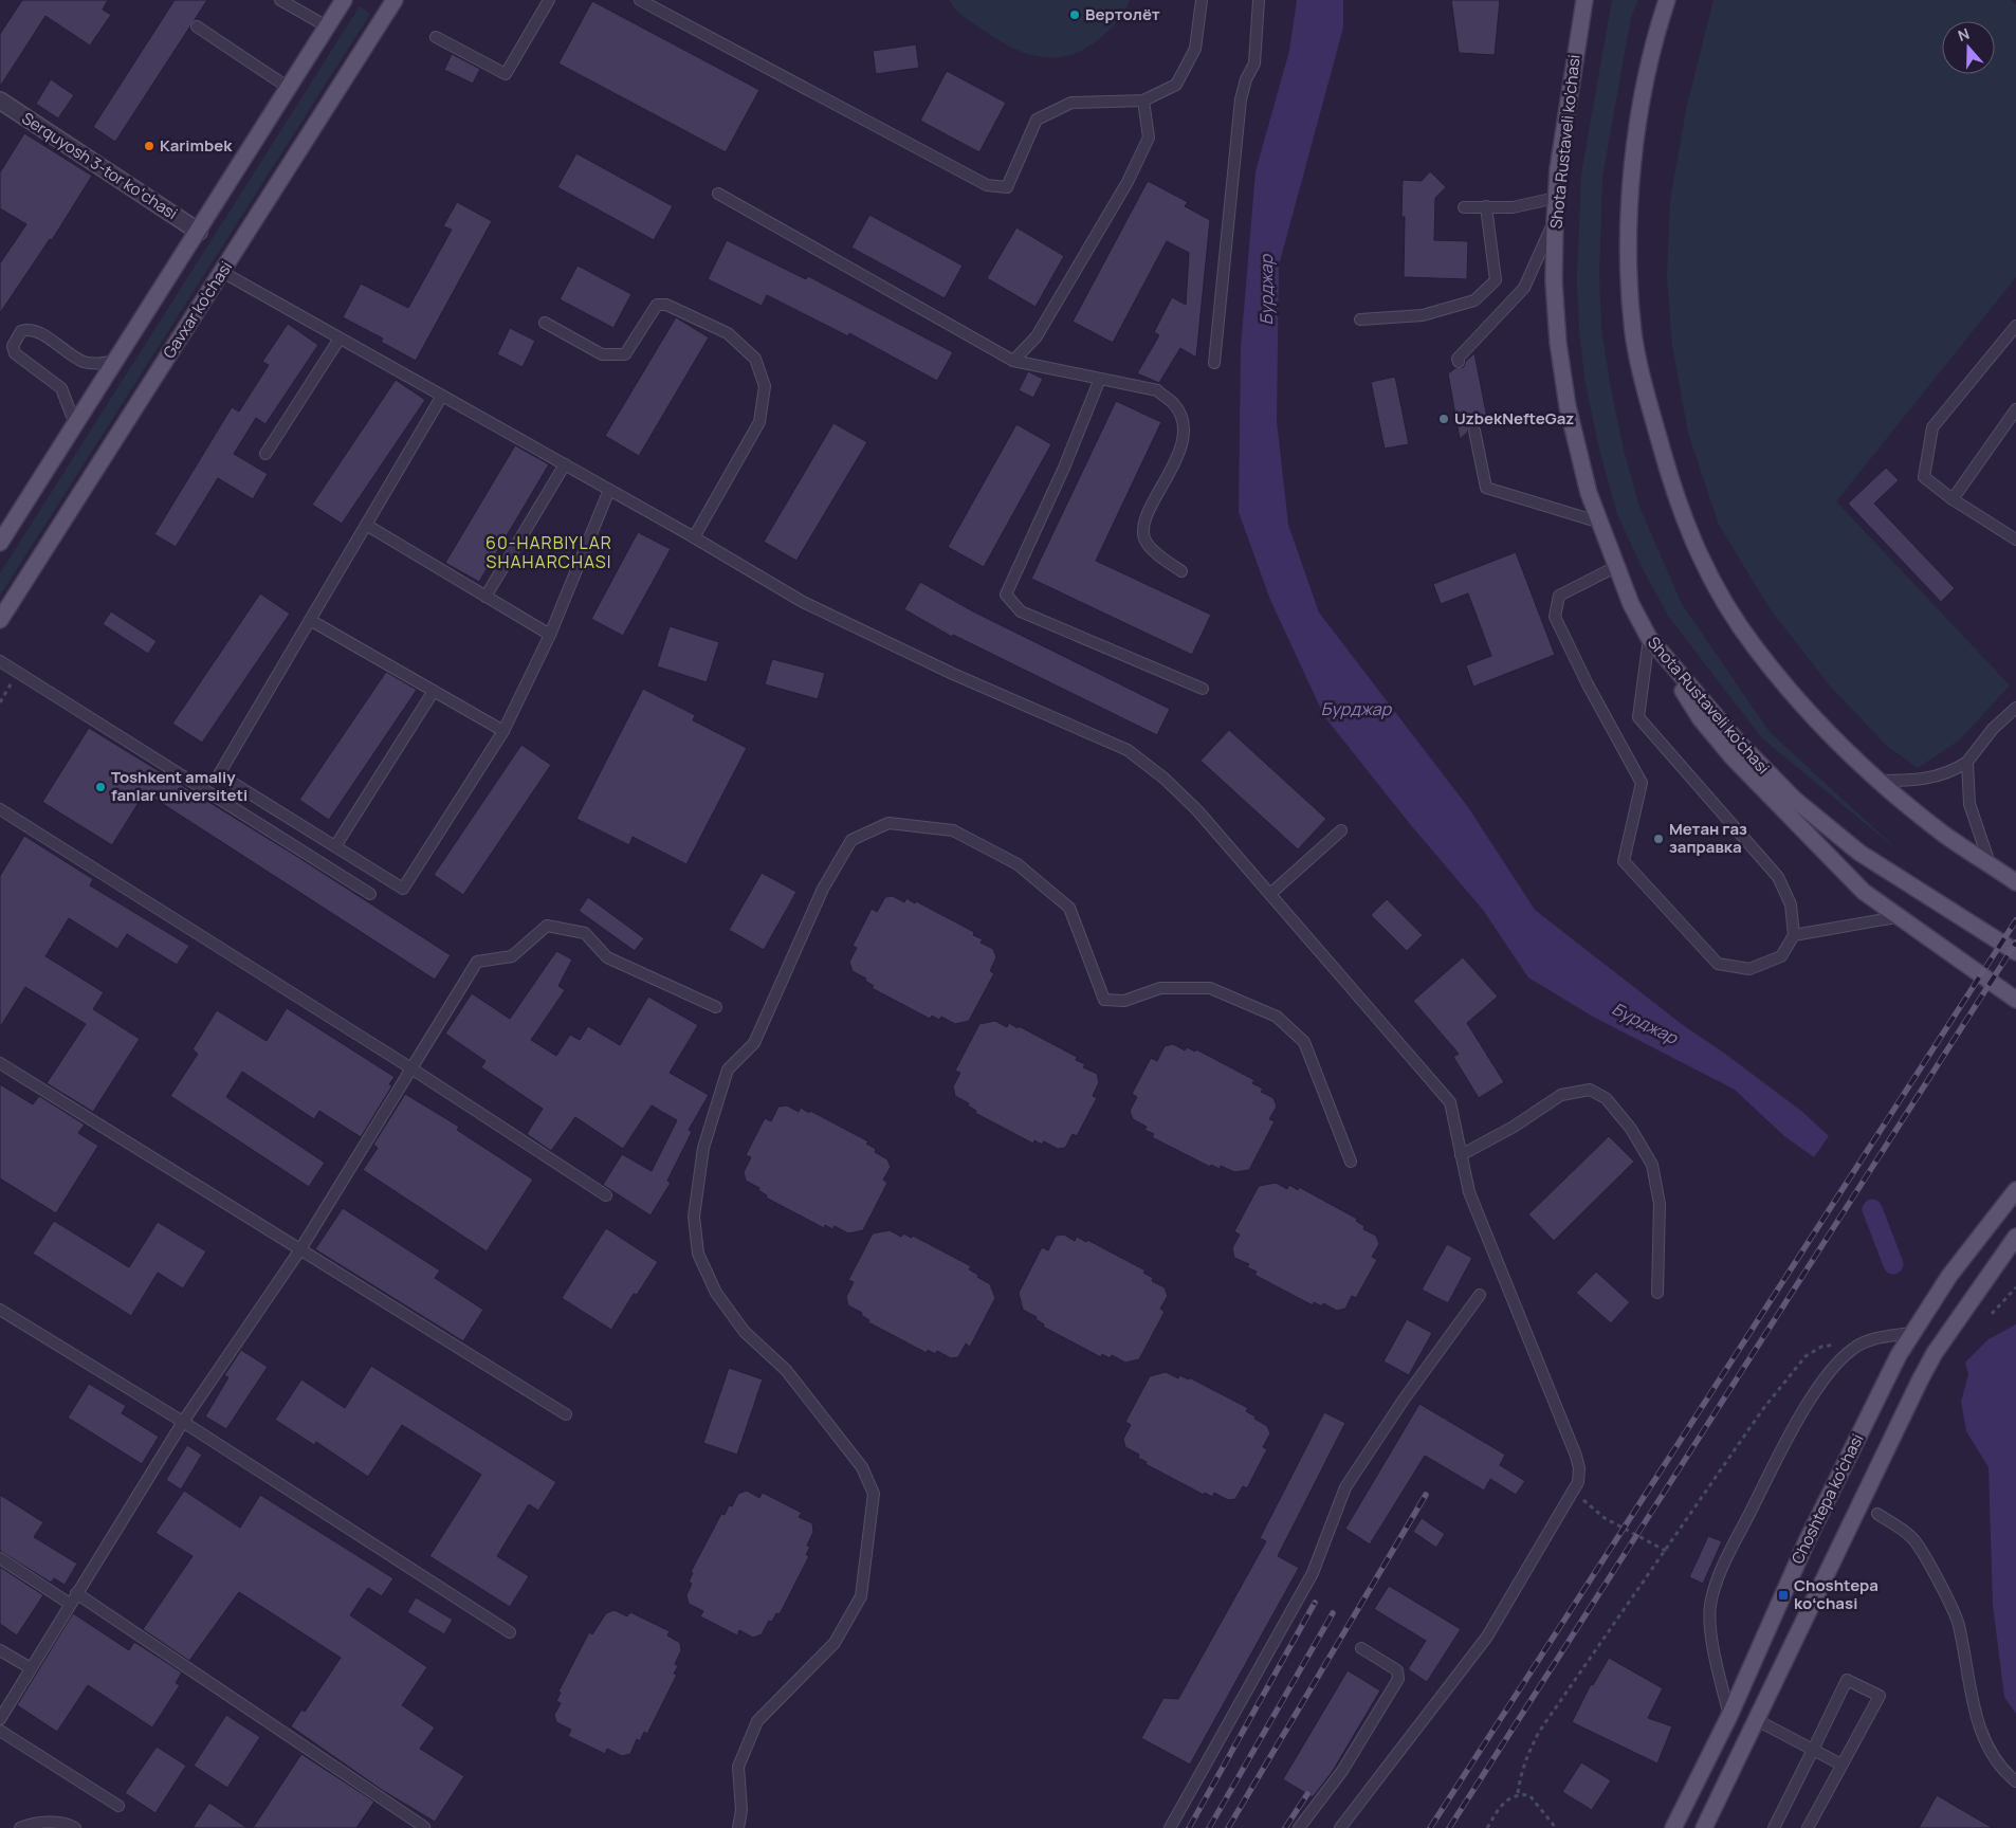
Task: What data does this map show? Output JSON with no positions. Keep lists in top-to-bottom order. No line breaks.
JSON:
{"streets":{"main road":["Shota Rustaveli ko'chasi","Gavxar ko'chasi","Choshtepa ko'chasi"],"street":["Serquyosh 3-tor koʻchasi"]},"districts":["60-HARBIYLAR SHAHARCHASI"],"water":["Бурджар"],"places":{"other":["Вертолёт","Karimbek","UzbekNefteGaz","Toshkent amaliy fanlar universiteti","Метан газ заправка"],"transit":["Choshtepa koʻchasi"]},"north":"top"}
